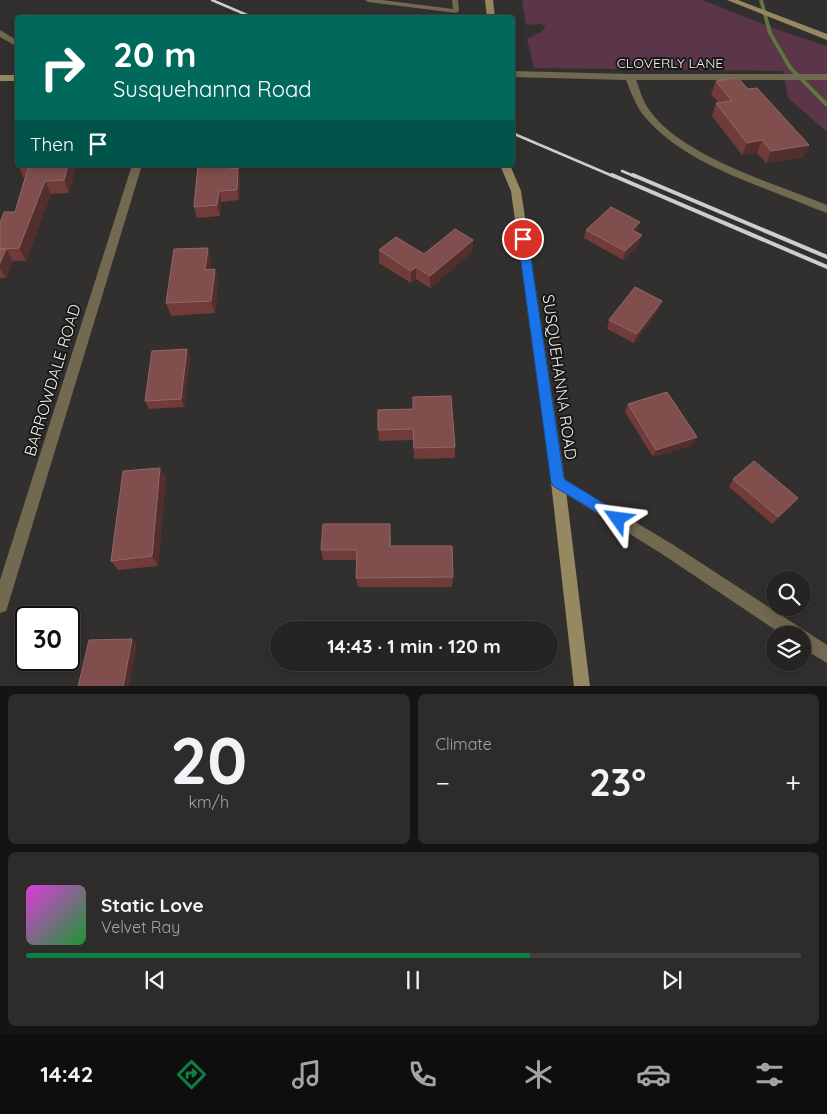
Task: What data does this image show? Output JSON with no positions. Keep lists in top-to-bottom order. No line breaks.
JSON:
{"streets":{"main road":["SUSQUEHANNA ROAD"],"street":["CLOVERLY LANE","BARROWDALE ROAD"]},"page":{"turn":["20 m","Susquehanna Road"],"then":"Then","limit":"30","trip":"14:43 · 1 min · 120 m","tile":[["20","km/h"],"Climate"],"heat":["−","23°","+"],"song":["Static Love","Velvet Ray"],"tabs":"14:42"}}
